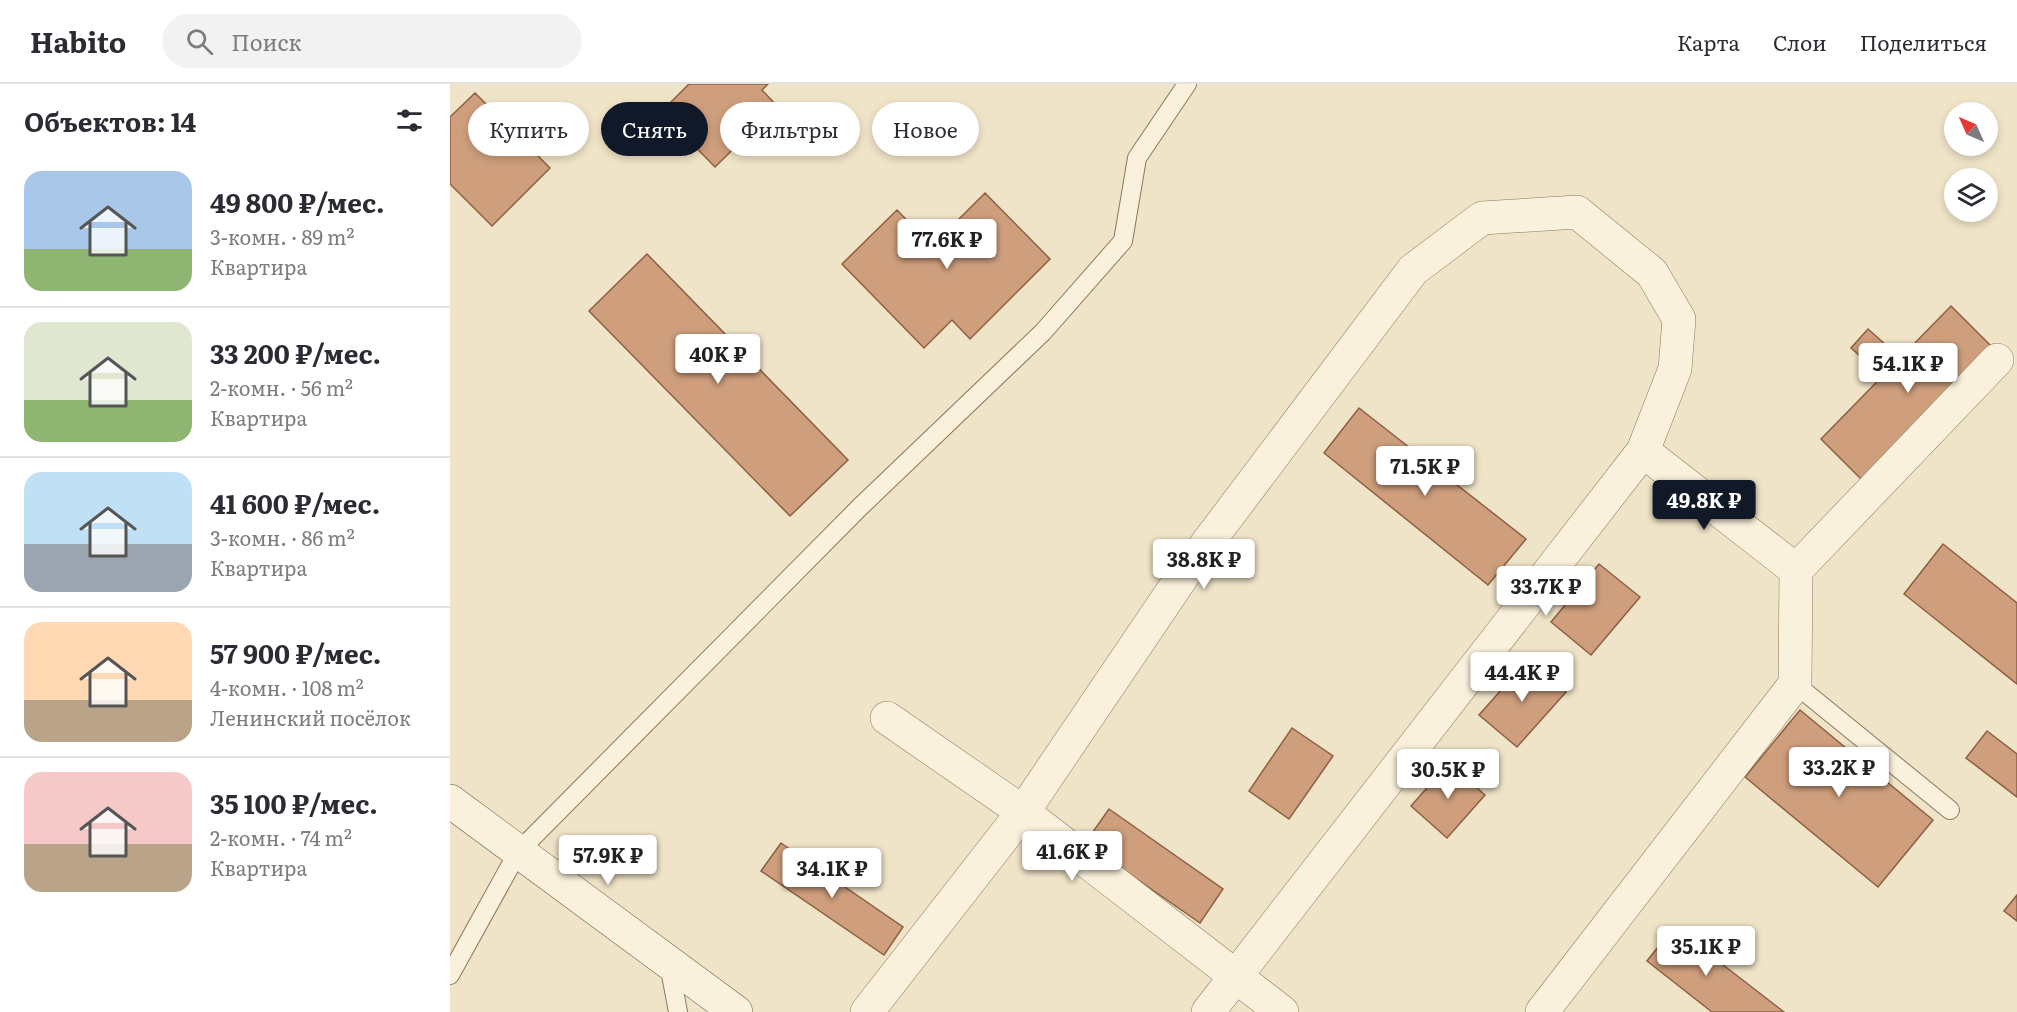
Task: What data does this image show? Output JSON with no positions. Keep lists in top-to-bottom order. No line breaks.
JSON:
{"north":"top left","page":{"header":"Habito","search":"Поиск","nav":["Карта","Слои","Поделиться"],"heading":"Объектов: 14","chip":["Купить","Снять","Фильтры","Новое"],"list":[{"name":"49 800 ₽/мес.","note":"3-комн. · 89 m² · Квартира"},{"name":"33 200 ₽/мес.","note":"2-комн. · 56 m² · Квартира"},{"name":"41 600 ₽/мес.","note":"3-комн. · 86 m² · Квартира"},{"name":"57 900 ₽/мес.","note":"4-комн. · 108 m² · Ленинский посёлок"},{"name":"35 100 ₽/мес.","note":"2-комн. · 74 m² · Квартира"}],"price":["77.6K ₽","40K ₽","54.1K ₽","71.5K ₽","49.8K ₽","38.8K ₽","33.7K ₽","44.4K ₽","33.2K ₽","30.5K ₽","41.6K ₽","57.9K ₽","34.1K ₽","35.1K ₽"]}}
